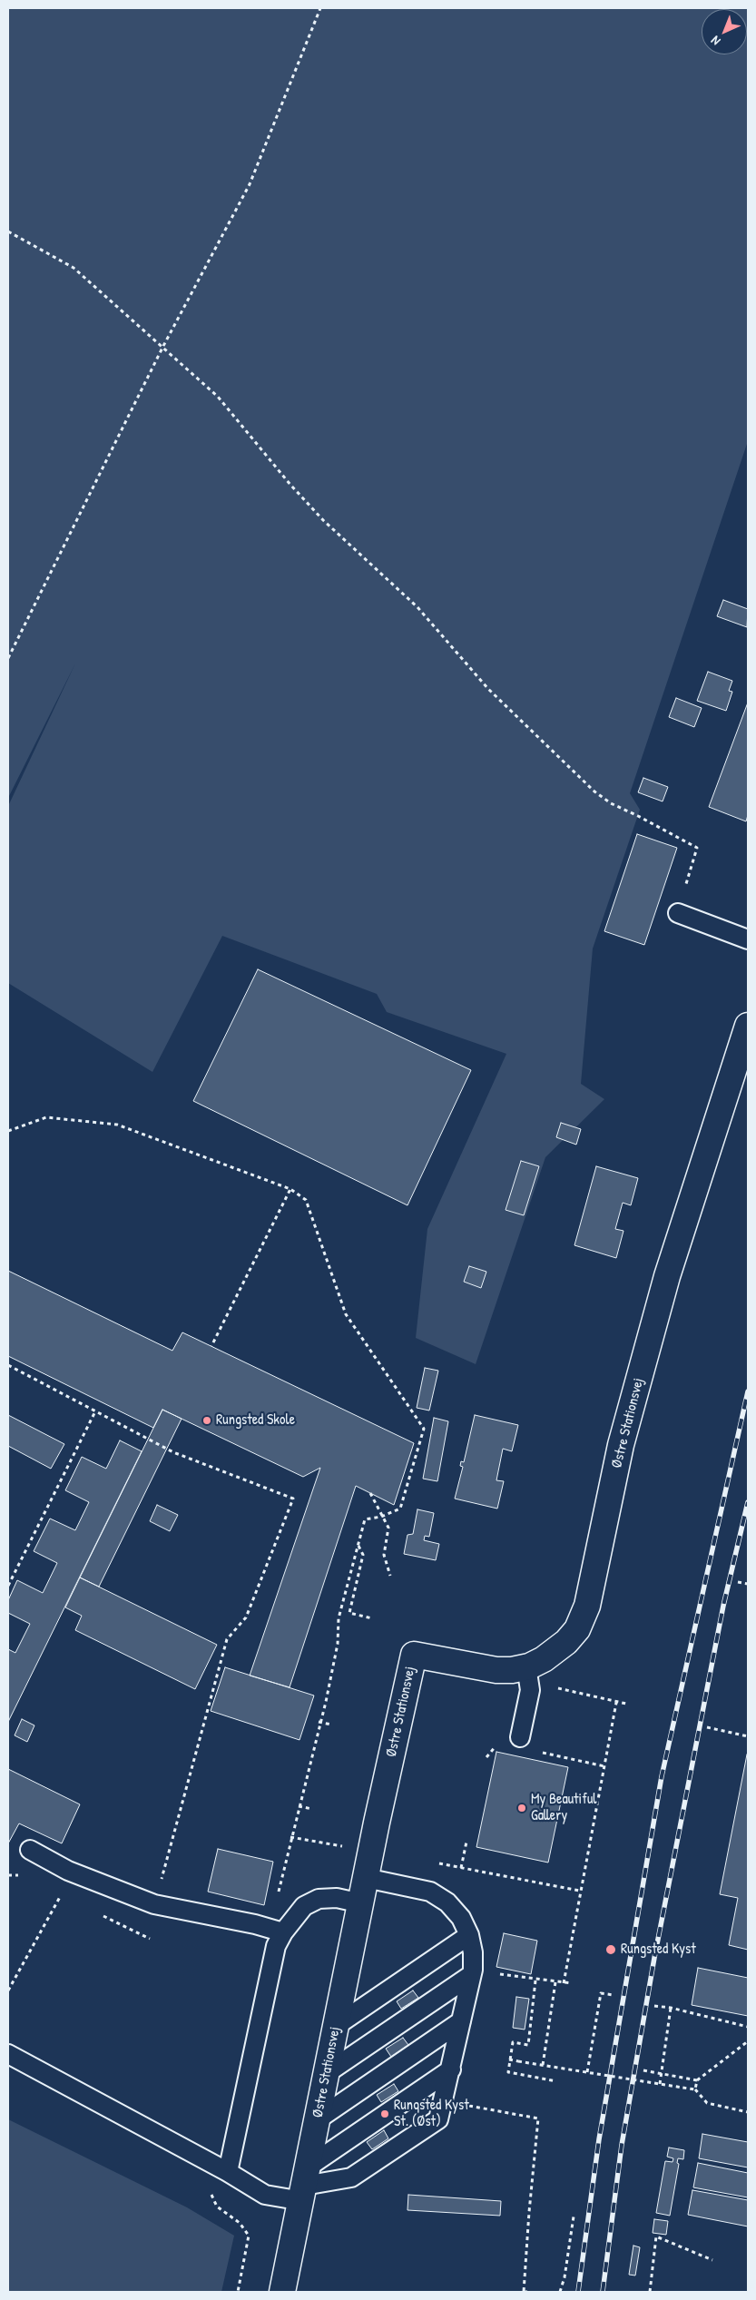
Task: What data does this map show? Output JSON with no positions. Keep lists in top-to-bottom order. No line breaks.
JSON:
{"streets":{"street":["Østre Stationsvej"]},"places":["Rungsted Skole","My Beautiful Gallery","Rungsted Kyst","Rungsted Kyst St. (Øst)"],"north":"bottom left"}
